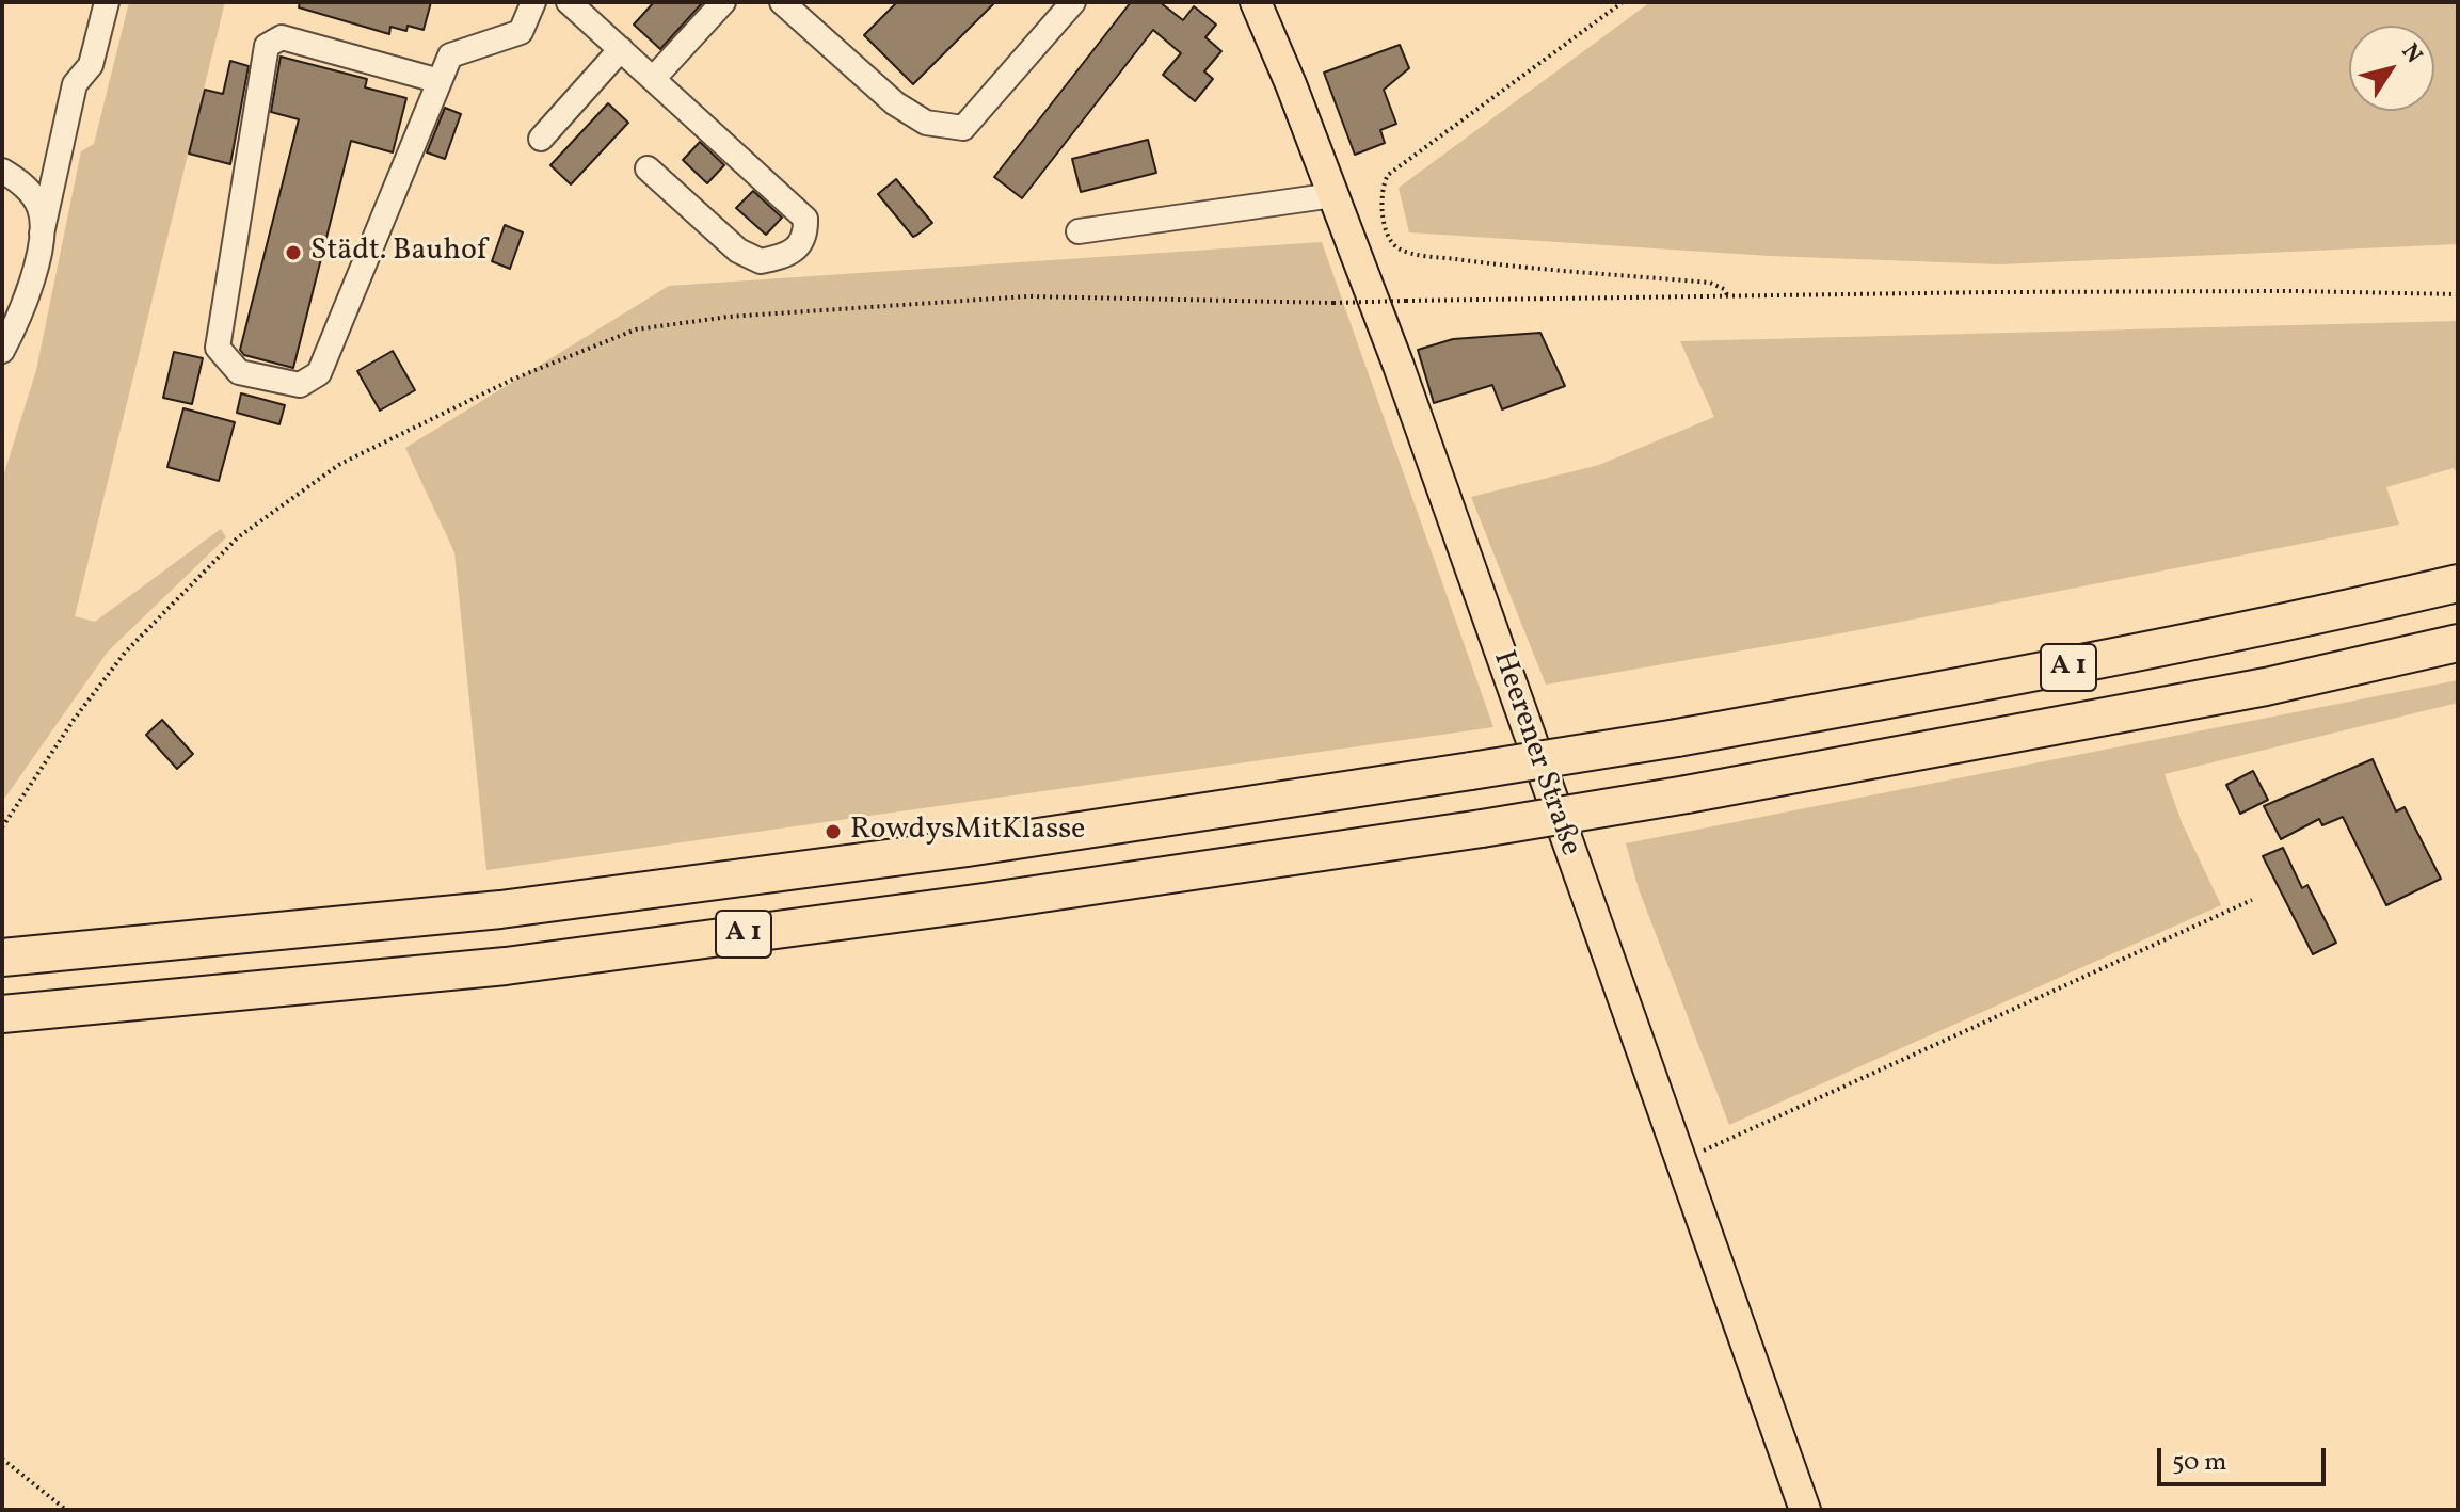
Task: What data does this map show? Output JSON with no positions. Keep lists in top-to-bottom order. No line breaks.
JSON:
{"streets":{"highway":["A 1"],"main road":["Heerener Straße"]},"places":["Städt. Bauhof","RowdysMitKlasse"],"scale_bar":"50 m","north":"top right"}
